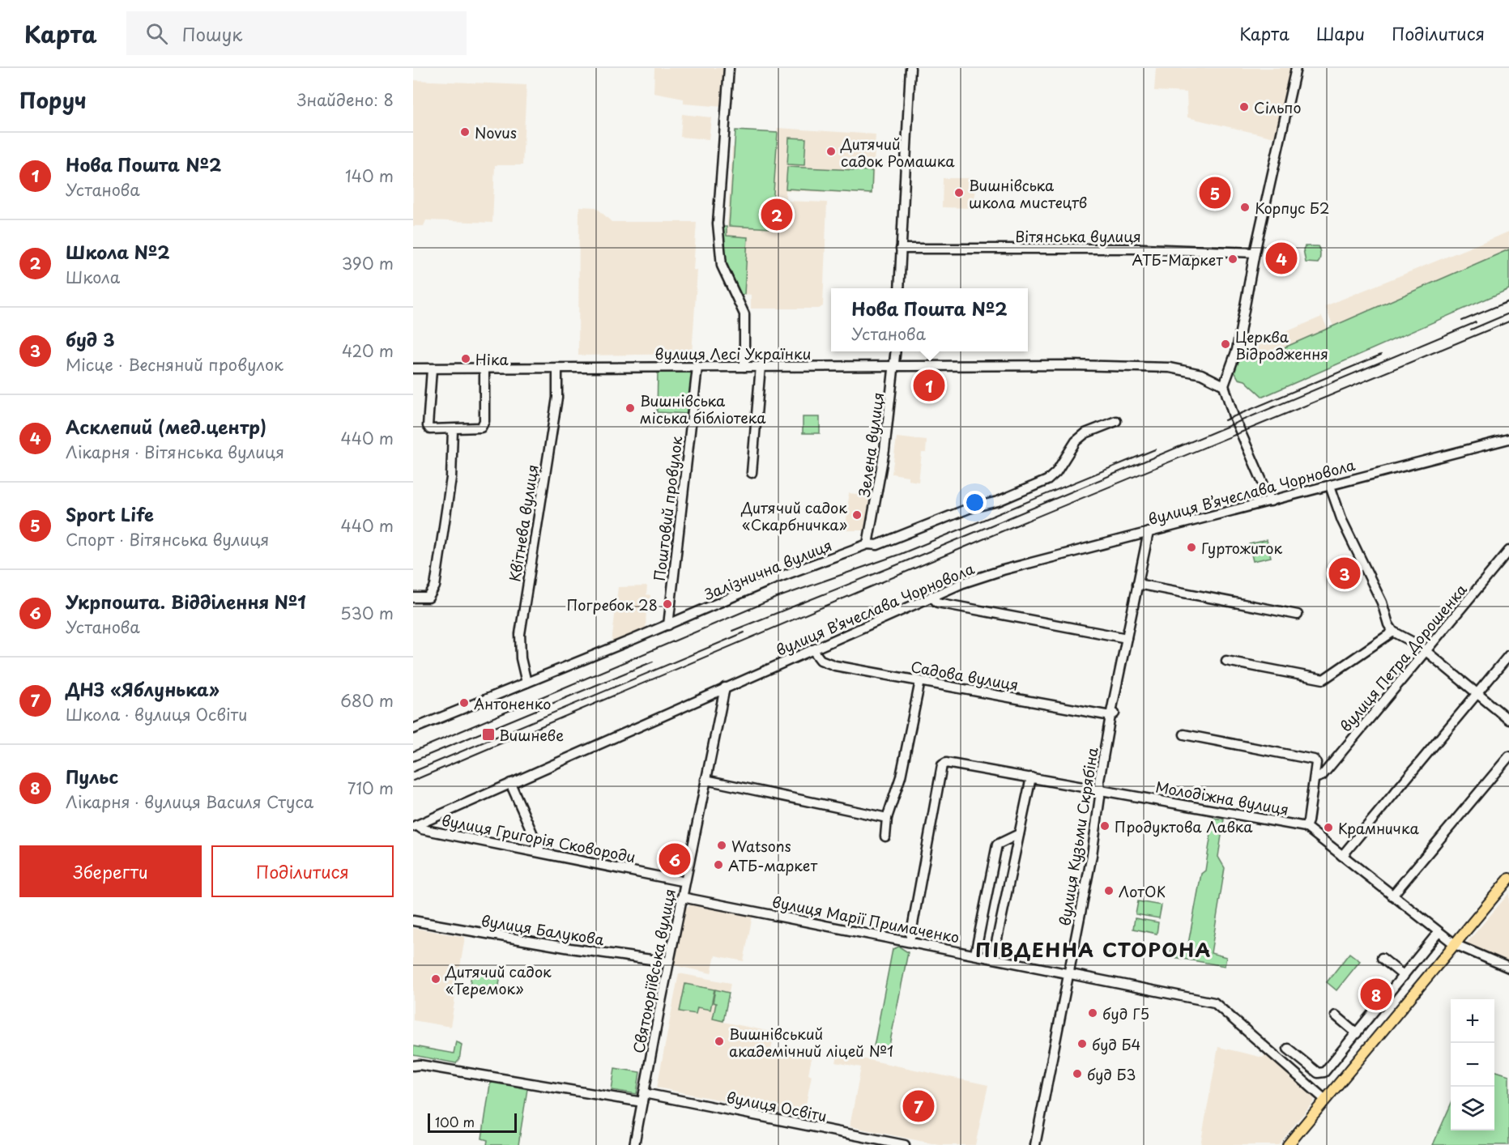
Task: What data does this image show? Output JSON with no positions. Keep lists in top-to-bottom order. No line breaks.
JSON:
{"streets":{"street":["Вітянська вулиця","вулиця Лесі Українки","Зелена вулиця","вулиця Вʼячеслава Чорновола","Поштовий провулок","Квітнева вулиця","Залізнична вулиця","вулиця Петра Дорошенка","Садова вулиця","Молодіжна вулиця","вулиця Кузьми Скрябіна","вулиця Григорія Сковороди","вулиця Марії Примаченко","вулиця Балукова","Святоюріївська вулиця","вулиця Освіти"]},"crossings":[["вулиця Лесі Українки","Зелена вулиця"],["вулиця Лесі Українки","Поштовий провулок"],["вулиця Лесі Українки","Квітнева вулиця"],["Зелена вулиця","Залізнична вулиця"],["вулиця Вʼячеслава Чорновола","Садова вулиця"],["вулиця Вʼячеслава Чорновола","вулиця Кузьми Скрябіна"],["вулиця Вʼячеслава Чорновола","вулиця Григорія Сковороди"],["вулиця Вʼячеслава Чорновола","Святоюріївська вулиця"],["Поштовий провулок","Залізнична вулиця"],["Квітнева вулиця","Залізнична вулиця"],["Садова вулиця","вулиця Кузьми Скрябіна"],["Молодіжна вулиця","вулиця Кузьми Скрябіна"],["Молодіжна вулиця","вулиця Марії Примаченко"],["вулиця Кузьми Скрябіна","вулиця Марії Примаченко"],["вулиця Григорія Сковороди","Святоюріївська вулиця"],["вулиця Марії Примаченко","Святоюріївська вулиця"],["вулиця Балукова","Святоюріївська вулиця"],["Святоюріївська вулиця","вулиця Освіти"]],"districts":["ПІВДЕННА СТОРОНА"],"places":{"other":["Сільпо","Novus","Дитячий садок Ромашка","Вишнівська школа мистецтв","Корпус Б2","АТБ-Маркет","Церква Відродження","Ніка","Вишнівська міська бібліотека","Дитячий садок «Скарбничка»","Гуртожиток","Погребок 28","Антоненко","Продуктова Лавка","Крамничка","Watsons","АТБ-маркет","ЛотОК","Дитячий садок «Теремок»","буд Г5","Вишнівський академічний ліцей №1","буд Б4","буд Б3"],"transit":["Вишневе"]},"scale_bar":"100 m","page":{"header":"Карта","search":"Пошук","nav":["Карта","Шари","Поділитися"],"heading":["Поруч","Знайдено: 8"],"list":[{"mark":"1","name":"Нова Пошта №2","note":"Установа","value":"140 m"},{"mark":"2","name":"Школа №2","note":"Школа","value":"390 m"},{"mark":"3","name":"буд 3","note":"Місце · Весняний провулок","value":"420 m"},{"mark":"4","name":"Асклепий (мед.центр)","note":"Лікарня · Вітянська вулиця","value":"440 m"},{"mark":"5","name":"Sport Life","note":"Спорт · Вітянська вулиця","value":"440 m"},{"mark":"6","name":"Укрпошта. Відділення №1","note":"Установа","value":"530 m"},{"mark":"7","name":"ДНЗ «Яблунька»","note":"Школа · вулиця Освіти","value":"680 m"},{"mark":"8","name":"Пульс","note":"Лікарня · вулиця Василя Стуса","value":"710 m"}],"pins":["5","2","4","1","3","6","8","7"],"popup":["Нова Пошта №2","Установа"],"buttons":["Зберегти","Поділитися"],"map_buttons":["+","−"],"scale":"100 m"}}
